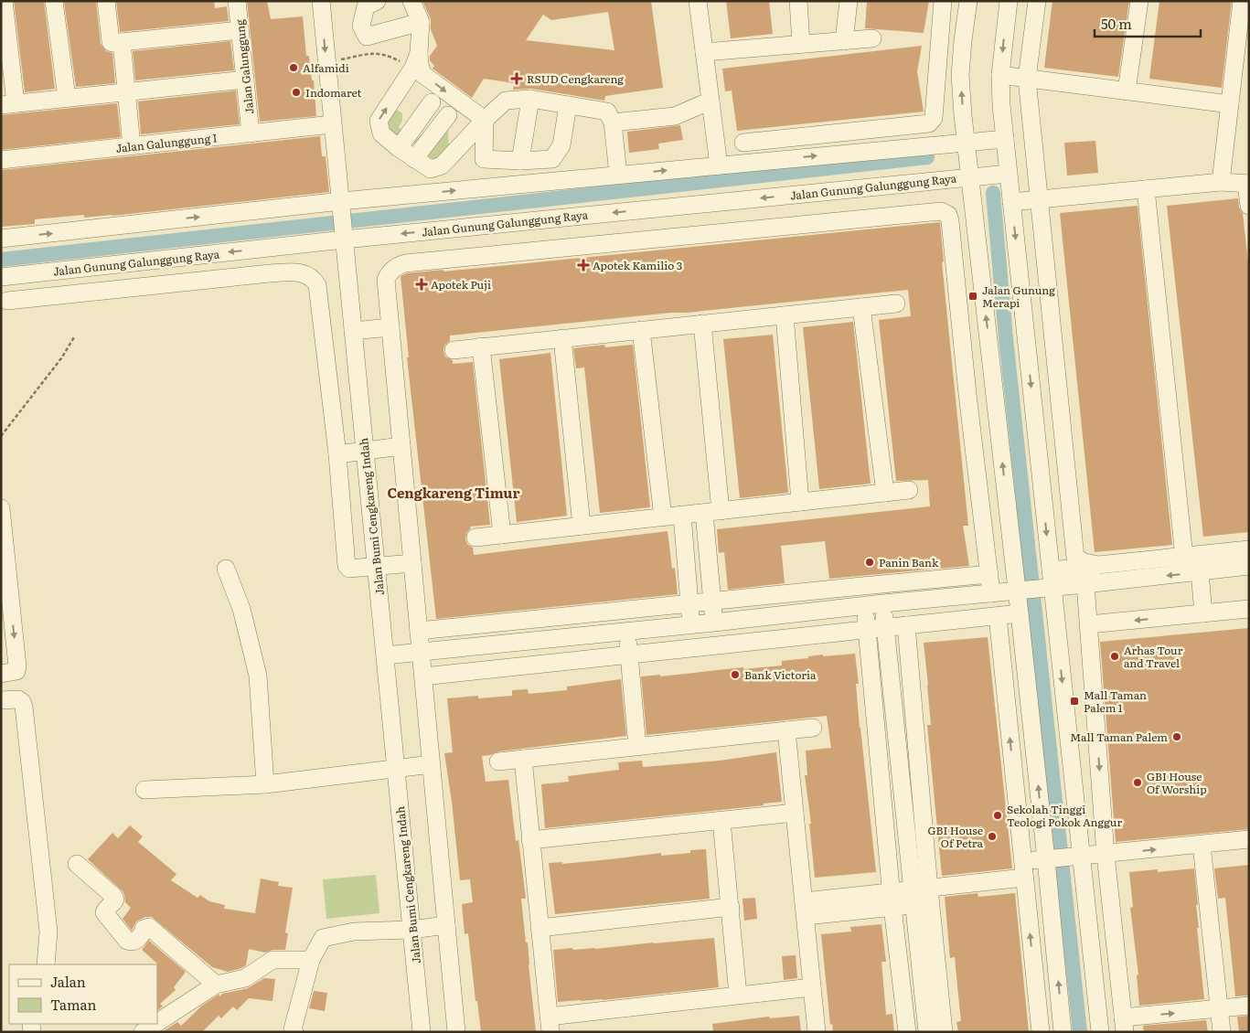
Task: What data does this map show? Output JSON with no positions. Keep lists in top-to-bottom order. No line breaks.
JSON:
{"streets":{"street":["Jalan Galunggung","Jalan Galunggung I","Jalan Gunung Galunggung Raya","Jalan Bumi Cengkareng Indah"]},"crossings":[["Jalan Galunggung","Jalan Galunggung I"],["Jalan Galunggung I","Jalan Bumi Cengkareng Indah"],["Jalan Gunung Galunggung Raya","Jalan Bumi Cengkareng Indah"]],"districts":["Cengkareng Timur"],"places":{"other":["Alfamidi","Indomaret","Panin Bank","Arhas Tour and Travel","Bank Victoria","Mall Taman Palem","GBI House Of Worship","Sekolah Tinggi Teologi Pokok Anggur","GBI House Of Petra"],"health":["RSUD Cengkareng","Apotek Kamilio 3","Apotek Puji"],"transit":["Jalan Gunung Merapi","Mall Taman Palem 1"]},"legend":["Jalan","Taman"],"scale_bar":"50 m"}
